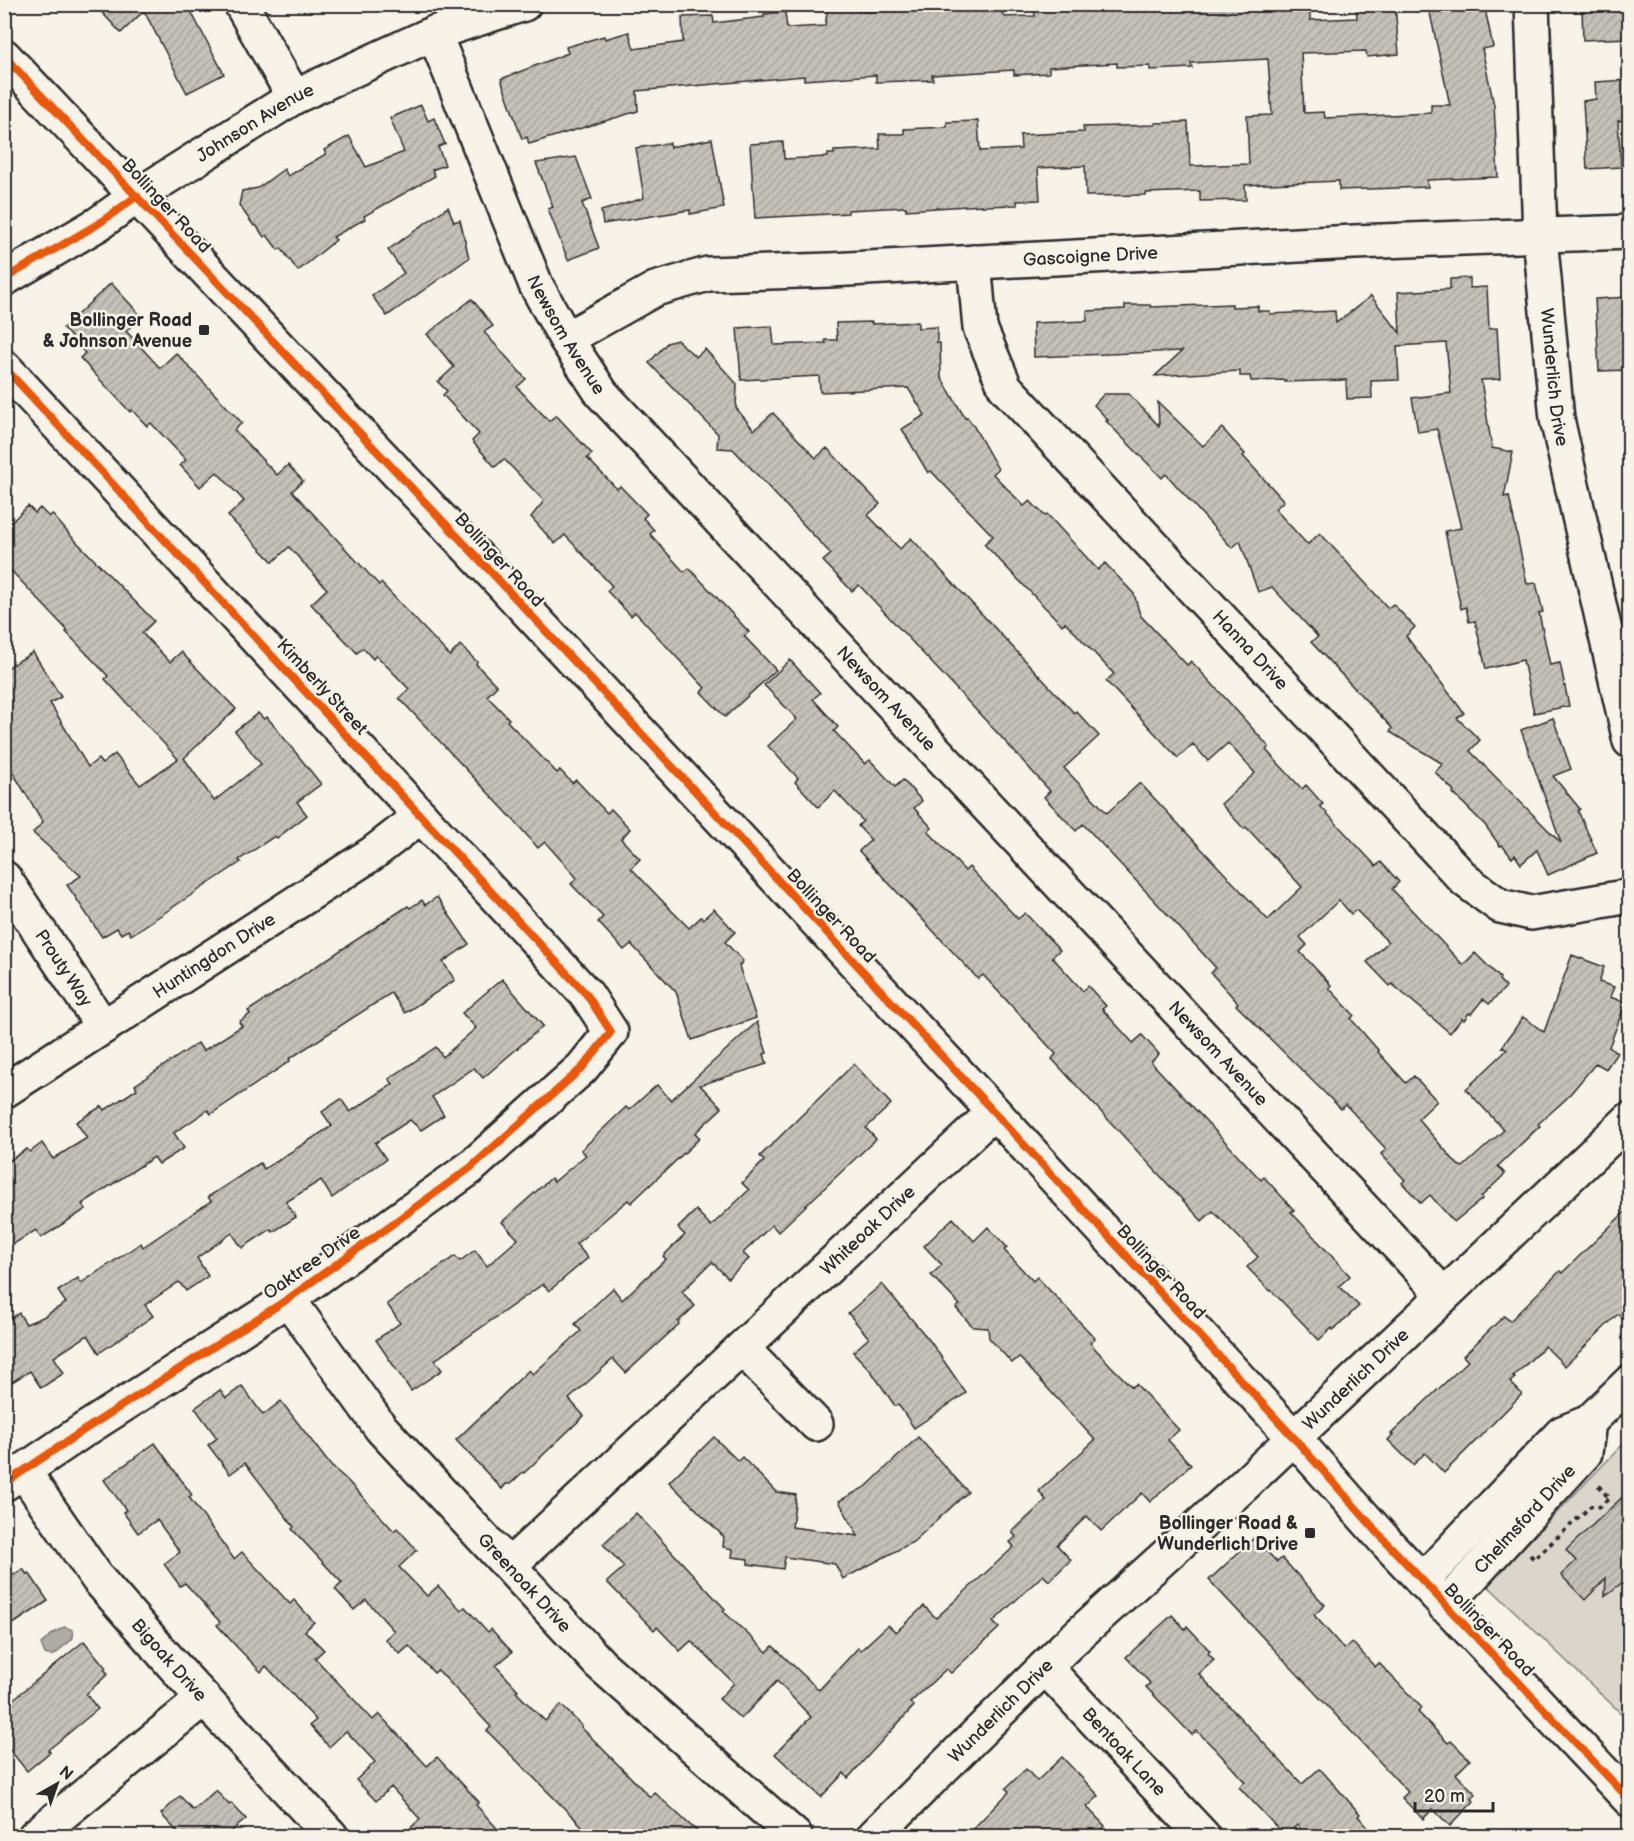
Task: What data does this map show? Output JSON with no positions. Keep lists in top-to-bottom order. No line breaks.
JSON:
{"streets":{"street":["Johnson Avenue","Bollinger Road","Gascoigne Drive","Newsom Avenue","Wunderlich Drive","Hanna Drive","Kimberly Street","Huntingdon Drive","Prouty Way","Whiteoak Drive","Oaktree Drive","Chelmsford Drive","Greenoak Drive","Bigoak Drive","Bentoak Lane"]},"crossings":[["Johnson Avenue","Bollinger Road"],["Johnson Avenue","Newsom Avenue"],["Bollinger Road","Wunderlich Drive"],["Bollinger Road","Whiteoak Drive"],["Bollinger Road","Chelmsford Drive"],["Gascoigne Drive","Newsom Avenue"],["Gascoigne Drive","Wunderlich Drive"],["Gascoigne Drive","Hanna Drive"],["Newsom Avenue","Wunderlich Drive"],["Wunderlich Drive","Bentoak Lane"],["Kimberly Street","Huntingdon Drive"],["Kimberly Street","Oaktree Drive"],["Huntingdon Drive","Prouty Way"],["Whiteoak Drive","Greenoak Drive"],["Oaktree Drive","Greenoak Drive"],["Oaktree Drive","Bigoak Drive"]],"places":{"transit":["Bollinger Road & Johnson Avenue","Bollinger Road & Wunderlich Drive"]},"scale_bar":"20 m","north":"top right"}
